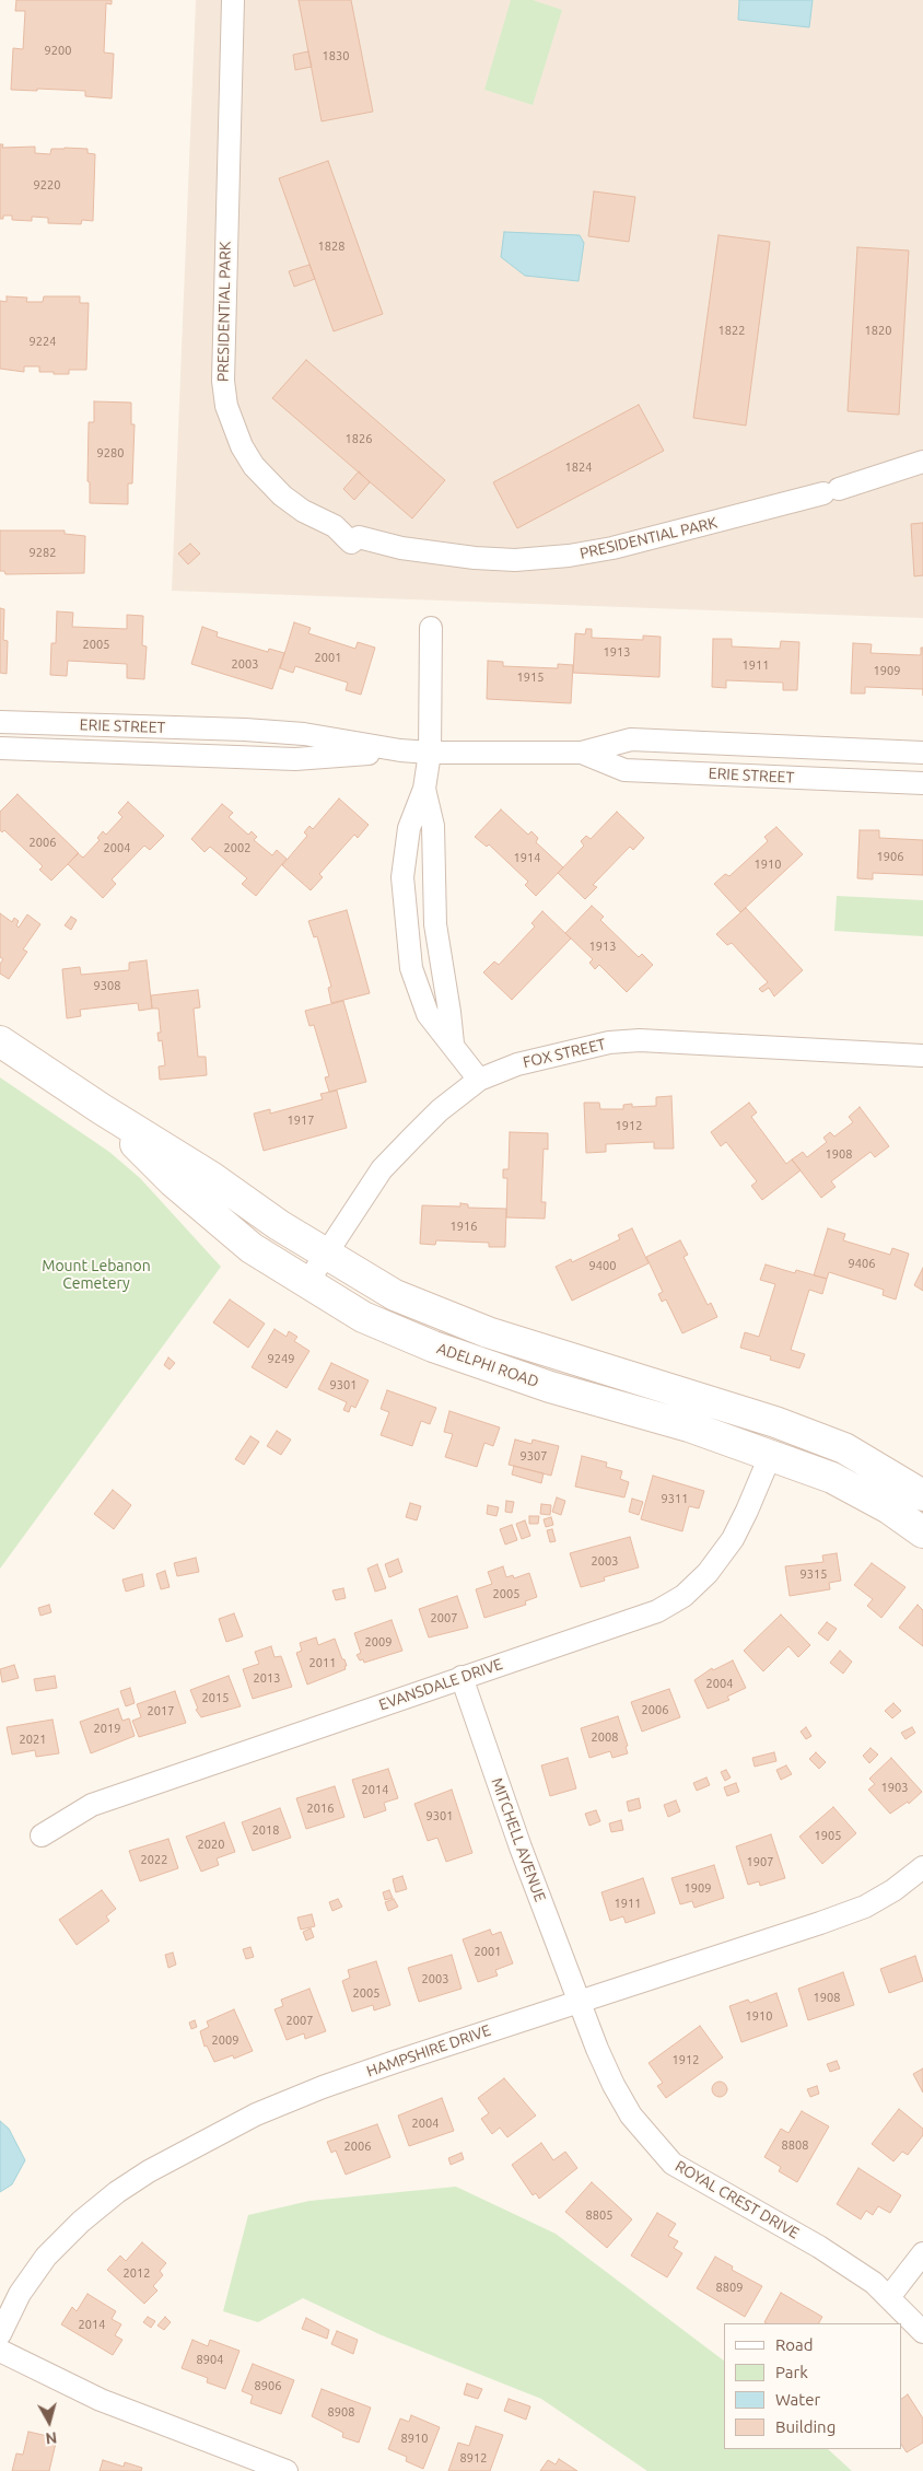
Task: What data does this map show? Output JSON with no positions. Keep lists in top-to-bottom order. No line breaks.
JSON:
{"streets":{"main road":["ADELPHI ROAD"],"street":["PRESIDENTIAL PARK","ERIE STREET","FOX STREET","EVANSDALE DRIVE","MITCHELL AVENUE","HAMPSHIRE DRIVE","ROYAL CREST DRIVE"]},"crossings":[["FOX STREET","ADELPHI ROAD"],["ADELPHI ROAD","EVANSDALE DRIVE"],["EVANSDALE DRIVE","MITCHELL AVENUE"],["MITCHELL AVENUE","HAMPSHIRE DRIVE"],["MITCHELL AVENUE","ROYAL CREST DRIVE"],["HAMPSHIRE DRIVE","ROYAL CREST DRIVE"]],"parks":["Mount Lebanon Cemetery"],"house_numbers":["9200","1830","9220","1828","1822","1820","9224","1826","9280","1824","9282","2005","1913","2001","2003","1911","1909","1915","2006","2004","2002","1906","1914","1910","1913","9308","1917","1912","1908","1916","9406","9400","9249","9301","9307","9311","2003","9315","2005","2007","2009","2011","2013","2004","2015","2006","2017","2019","2008","2021","1903","2014","2016","9301","2018","1905","2020","2022","1907","1909","1911","2001","2003","2005","1908","1910","2007","2009","1912","2004","8808","2006","8805","2012","8809","2014","8904","8906","8908","8910","8912"],"legend":["Road","Park","Water","Building"],"north":"bottom"}
